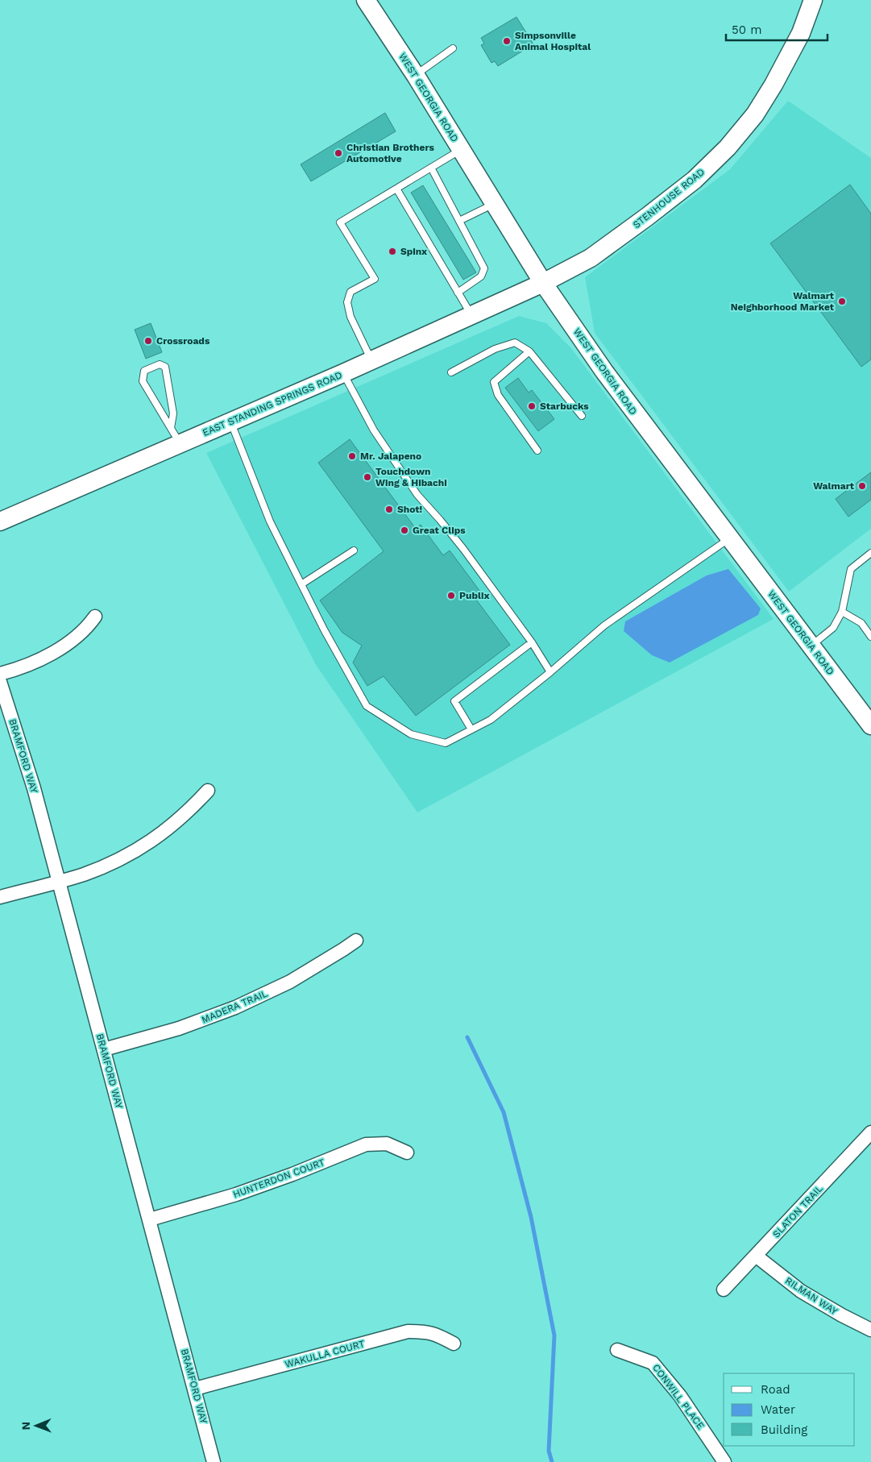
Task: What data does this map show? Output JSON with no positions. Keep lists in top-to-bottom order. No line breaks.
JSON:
{"streets":{"street":["WEST GEORGIA ROAD","STENHOUSE ROAD","EAST STANDING SPRINGS ROAD","BRAMFORD WAY","MADERA TRAIL","HUNTERDON COURT","SLATON TRAIL","RILMAN WAY","WAKULLA COURT","CONWILL PLACE"]},"crossings":[["WEST GEORGIA ROAD","STENHOUSE ROAD"],["WEST GEORGIA ROAD","EAST STANDING SPRINGS ROAD"],["STENHOUSE ROAD","EAST STANDING SPRINGS ROAD"],["BRAMFORD WAY","MADERA TRAIL"],["BRAMFORD WAY","HUNTERDON COURT"],["BRAMFORD WAY","WAKULLA COURT"],["SLATON TRAIL","RILMAN WAY"]],"places":["Simpsonville Animal Hospital","Christian Brothers Automotive","Spinx","Walmart Neighborhood Market","Crossroads","Starbucks","Mr. Jalapeno","Touchdown Wing & Hibachi","Walmart","Shot!","Great Clips","Publix"],"legend":["Road","Water","Building"],"scale_bar":"50 m","north":"left"}
